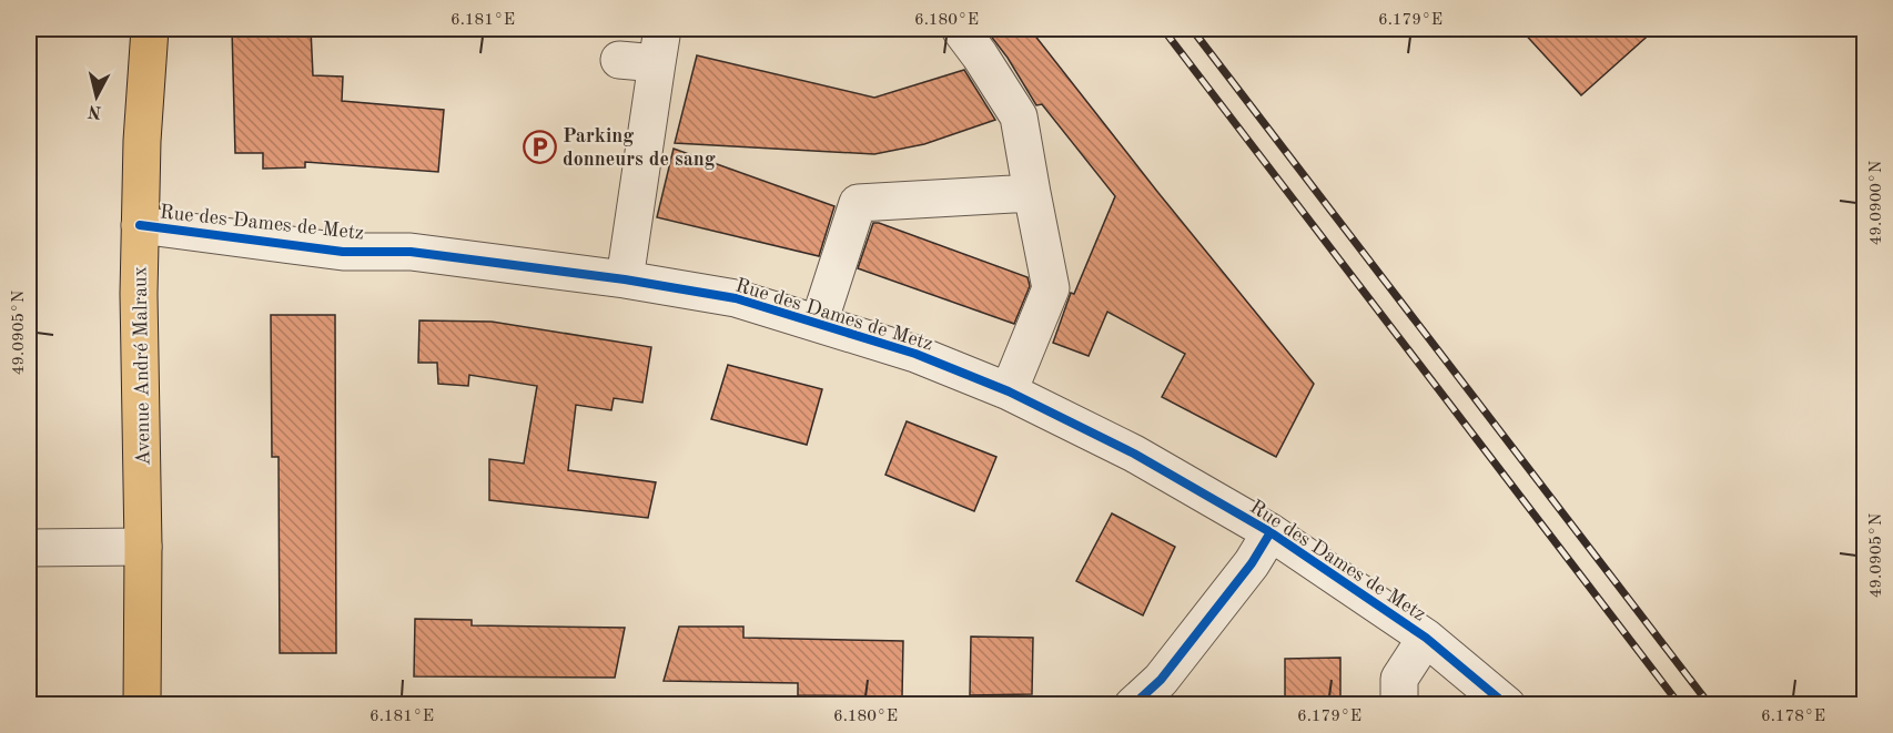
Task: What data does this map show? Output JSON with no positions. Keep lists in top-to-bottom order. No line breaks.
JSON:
{"streets":{"main road":["Avenue André Malraux"],"street":["Rue des Dames de Metz"]},"crossings":[["Rue des Dames de Metz","Avenue André Malraux"]],"places":{"parking":["Parking donneurs de sang"]},"north":"bottom","coordinates":["6.181°E","6.180°E","6.179°E","49.0900°N","49.0905°N","6.178°E"]}
